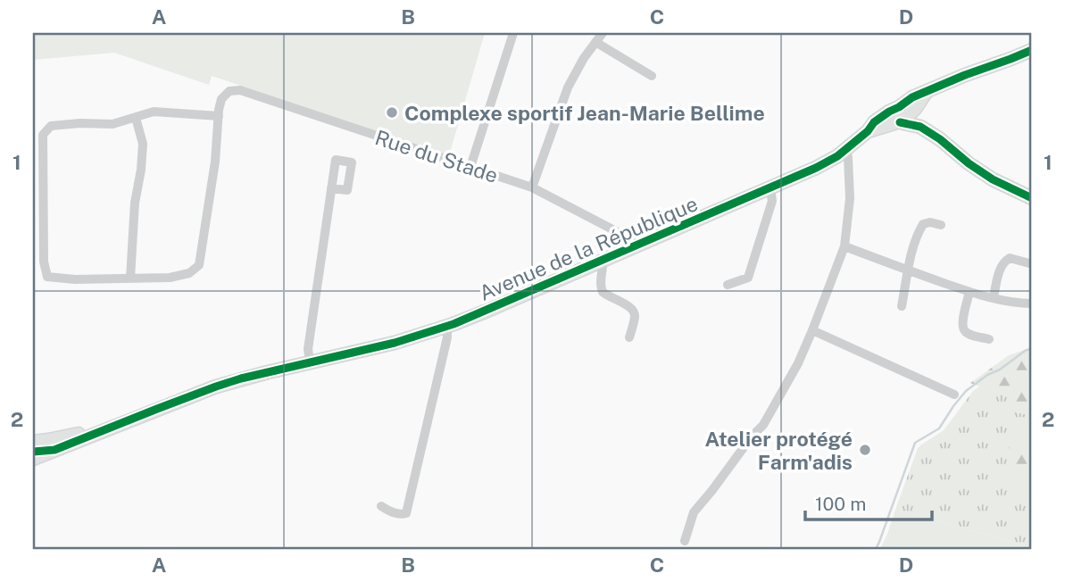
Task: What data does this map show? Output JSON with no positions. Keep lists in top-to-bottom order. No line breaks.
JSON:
{"streets":{"street":["Rue du Stade","Avenue de la République"]},"crossings":[["Rue du Stade","Avenue de la République"]],"places":["Complexe sportif Jean-Marie Bellime","Atelier protégé Farm'adis"],"scale_bar":"100 m","grid":{"columns":["A","B","C","D"],"rows":["1","2"]}}
